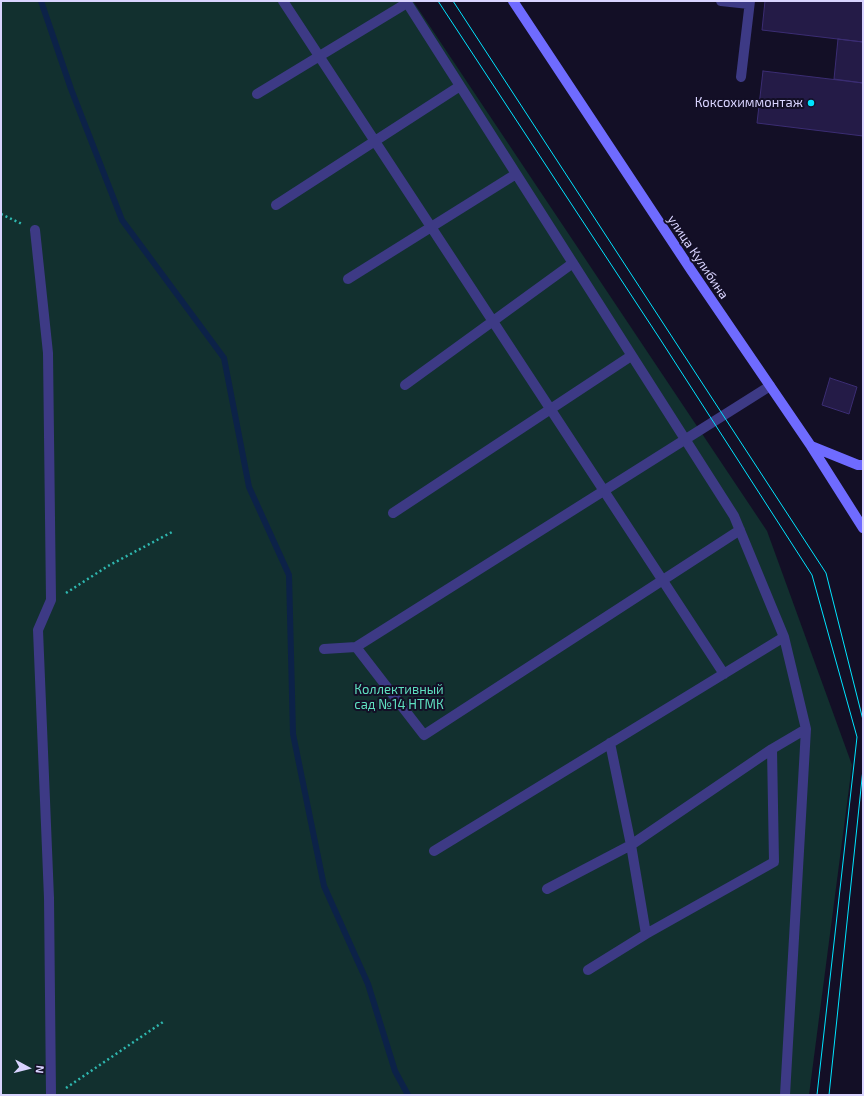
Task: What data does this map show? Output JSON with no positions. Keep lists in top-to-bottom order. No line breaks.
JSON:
{"streets":{"street":["улица Кулибина"]},"parks":["Коллективный сад №14 НТМК"],"places":["Коксохиммонтаж"],"north":"right"}
